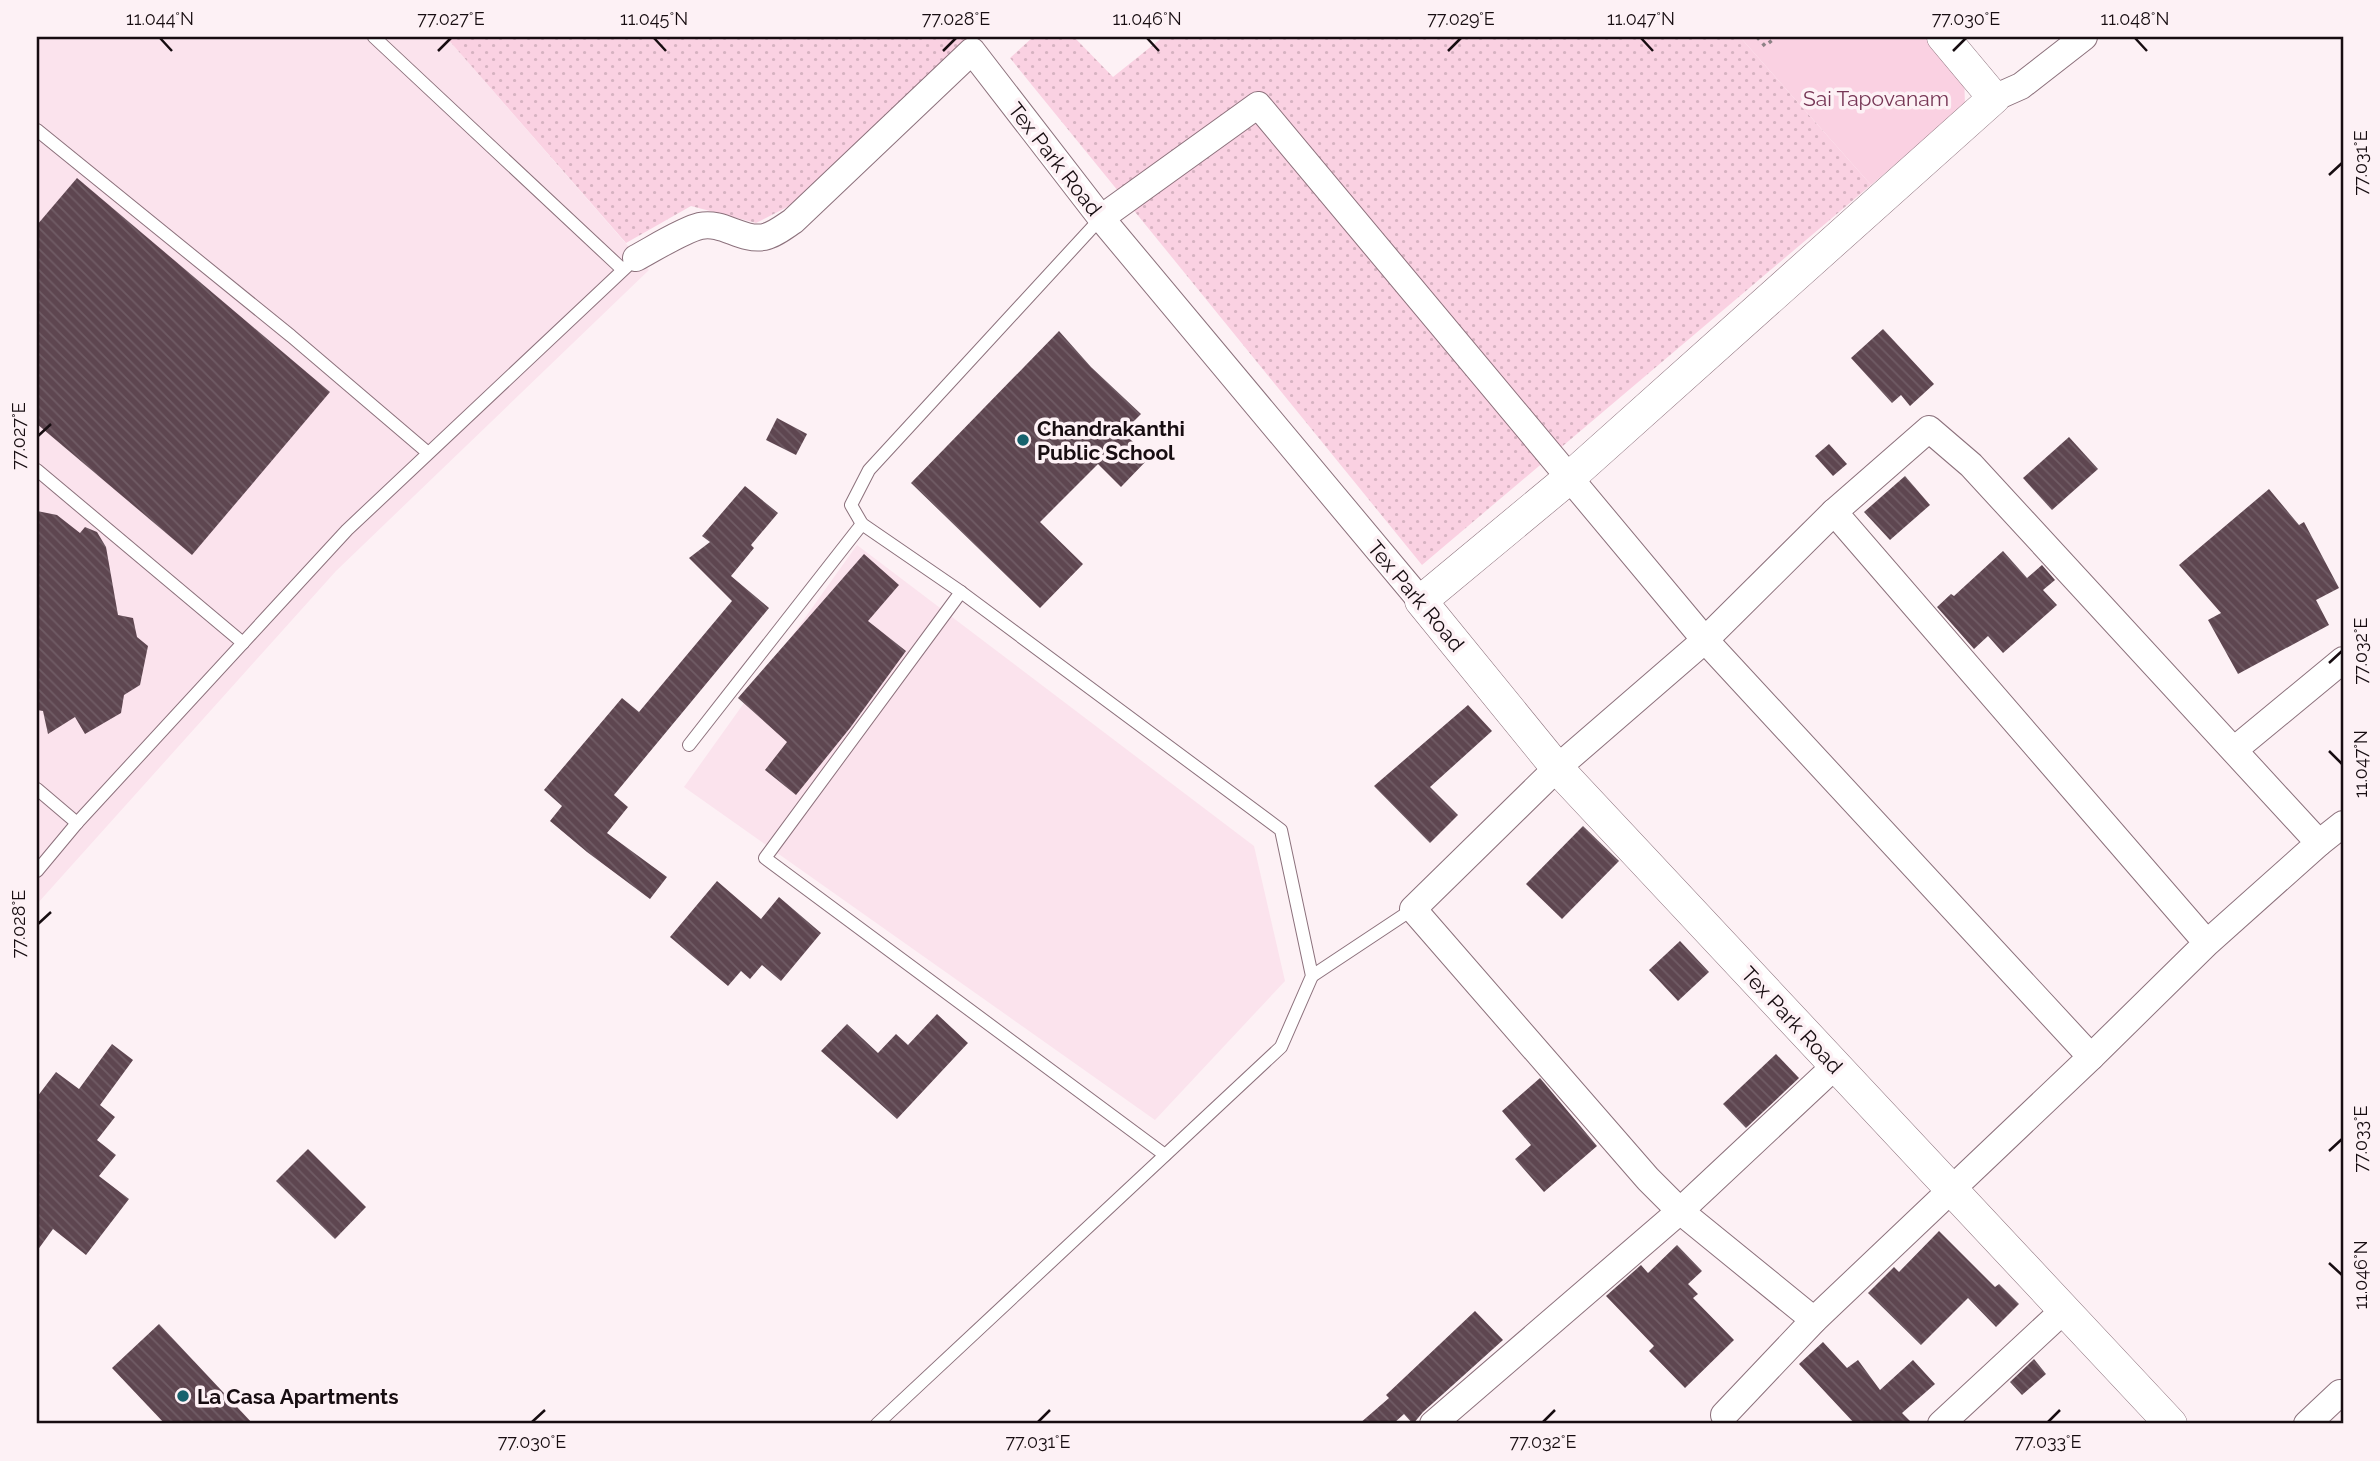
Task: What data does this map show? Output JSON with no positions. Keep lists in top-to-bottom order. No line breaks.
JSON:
{"streets":{"street":["Tex Park Road"]},"parks":["Sai Tapovanam"],"places":["Chandrakanthi Public School","La Casa Apartments"],"coordinates":["11.044°N","77.027°E","11.045°N","77.028°E","11.046°N","77.029°E","11.047°N","77.030°E","11.048°N","77.031°E","77.032°E","77.033°E"]}
